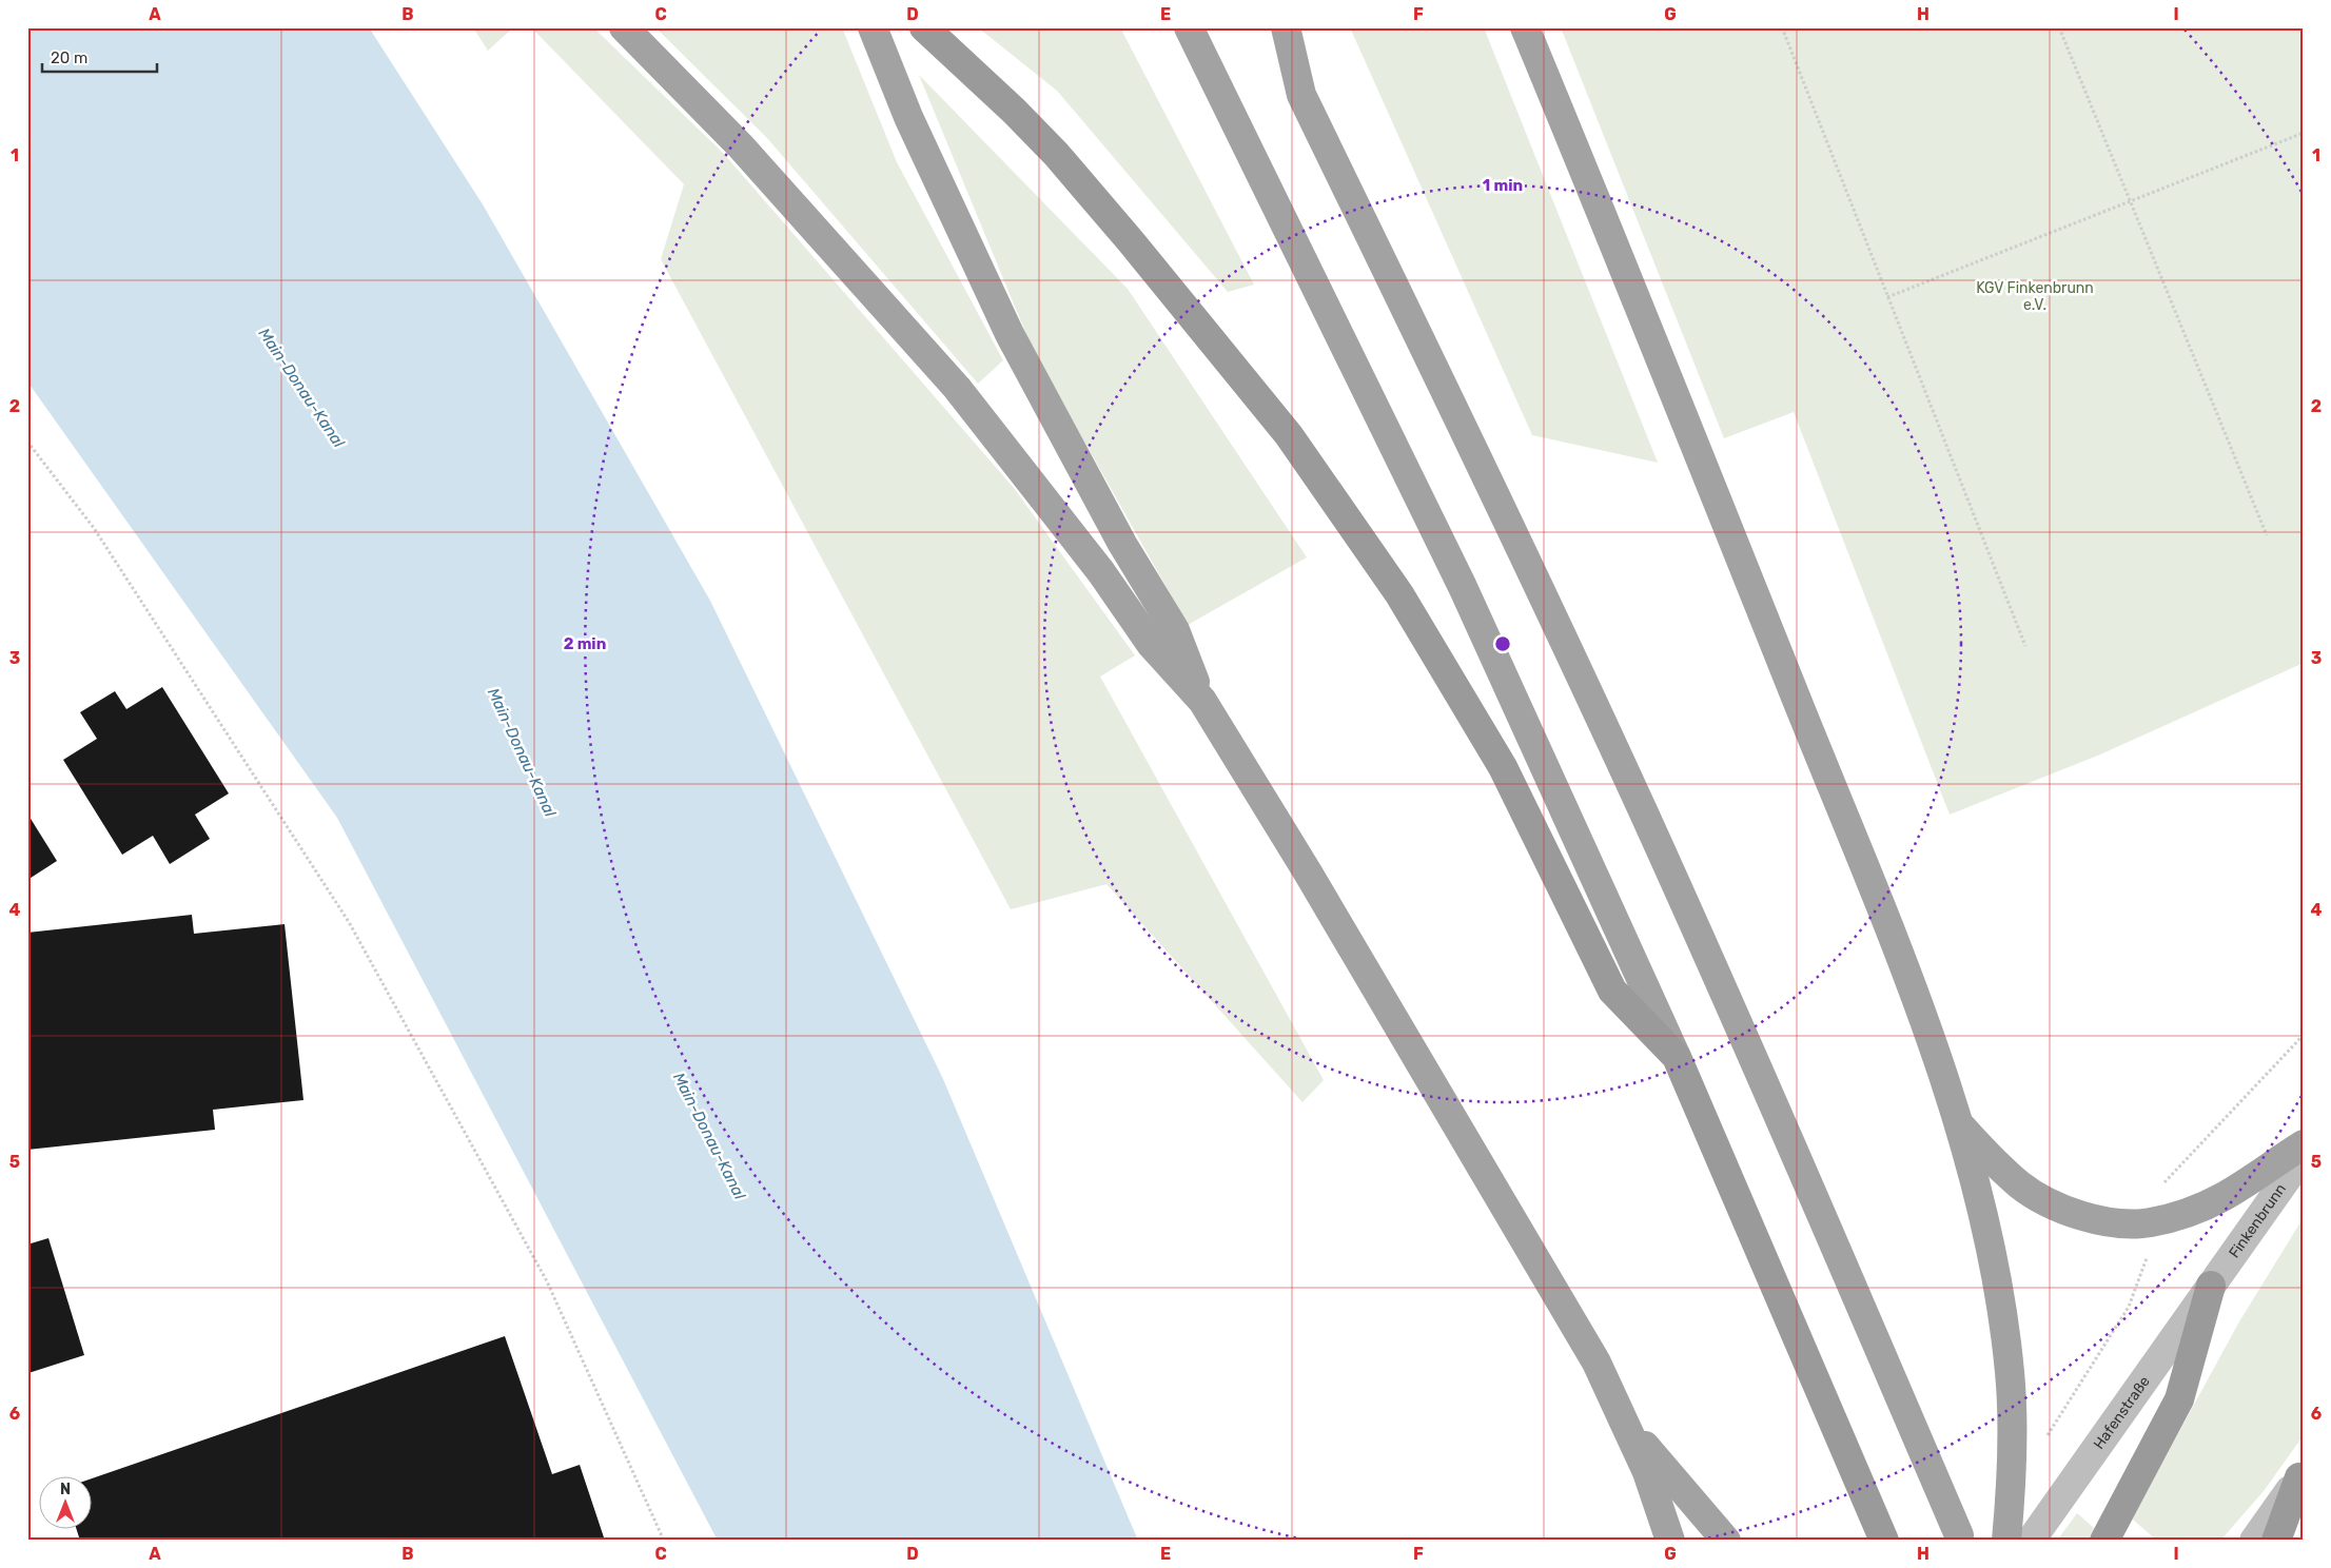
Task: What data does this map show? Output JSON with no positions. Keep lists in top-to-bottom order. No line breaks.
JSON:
{"streets":{"main road":["Finkenbrunn","Hafenstraße"]},"crossings":[["Finkenbrunn","Hafenstraße"]],"water":["Main-Donau-Kanal"],"parks":["KGV Finkenbrunn e.V."],"scale_bar":"20 m","north":"top","grid":{"columns":["A","B","C","D","E","F","G","H","I"],"rows":["1","2","3","4","5","6"]},"rings":["1 min","2 min"]}
